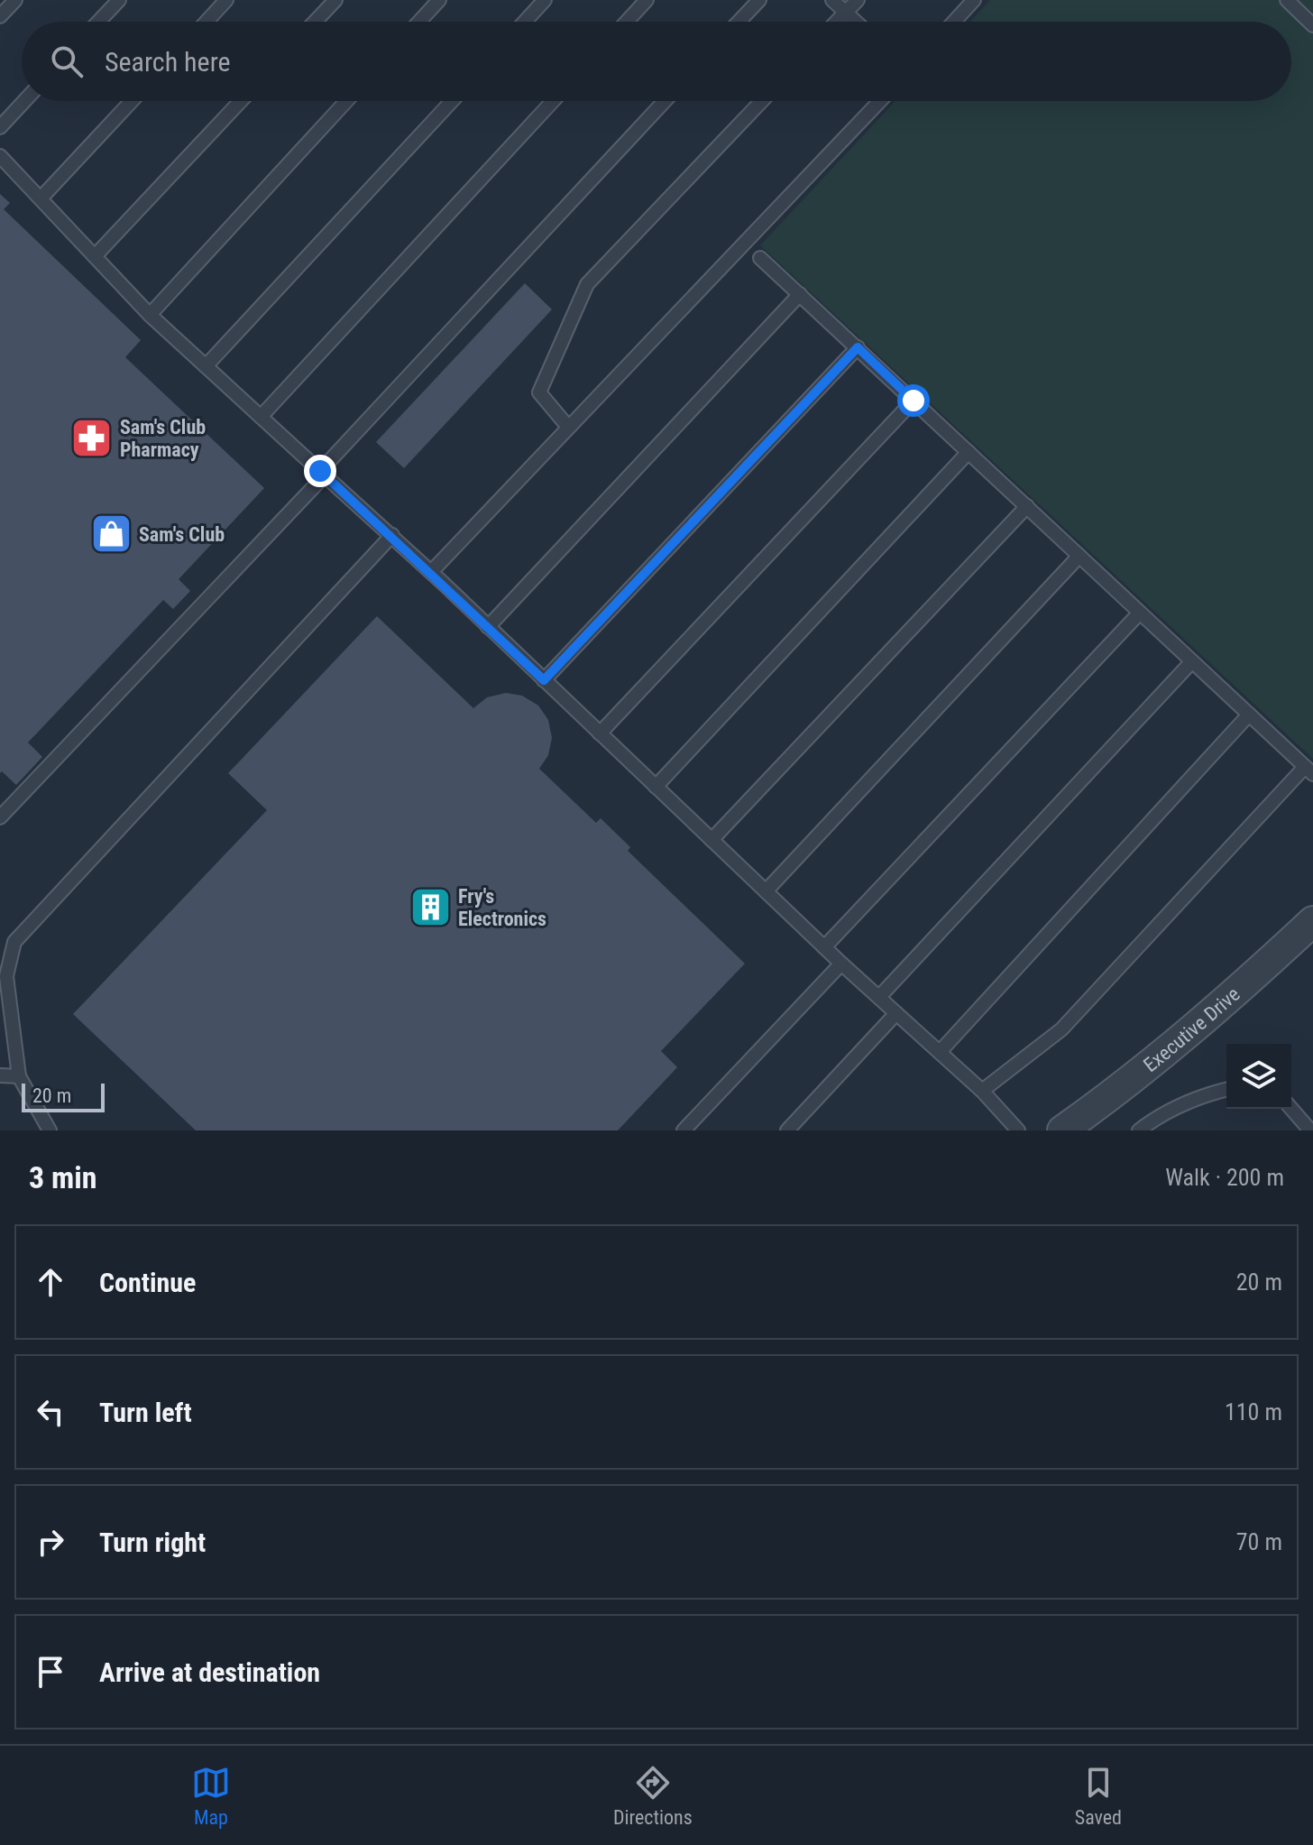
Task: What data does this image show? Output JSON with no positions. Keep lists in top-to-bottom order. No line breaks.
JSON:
{"streets":{"street":["Executive Drive"]},"places":{"pharmacy":["Sam's Club Pharmacy"],"shop":["Sam's Club"],"building":["Fry's Electronics"]},"scale_bar":"20 m","page":{"search":"Search here","scale":"20 m","heading":["3 min","Walk · 200 m"],"list":[["Continue","20 m"],["Turn left","110 m"],["Turn right","70 m"],"Arrive at destination"],"nav":["Map","Directions","Saved"]}}
